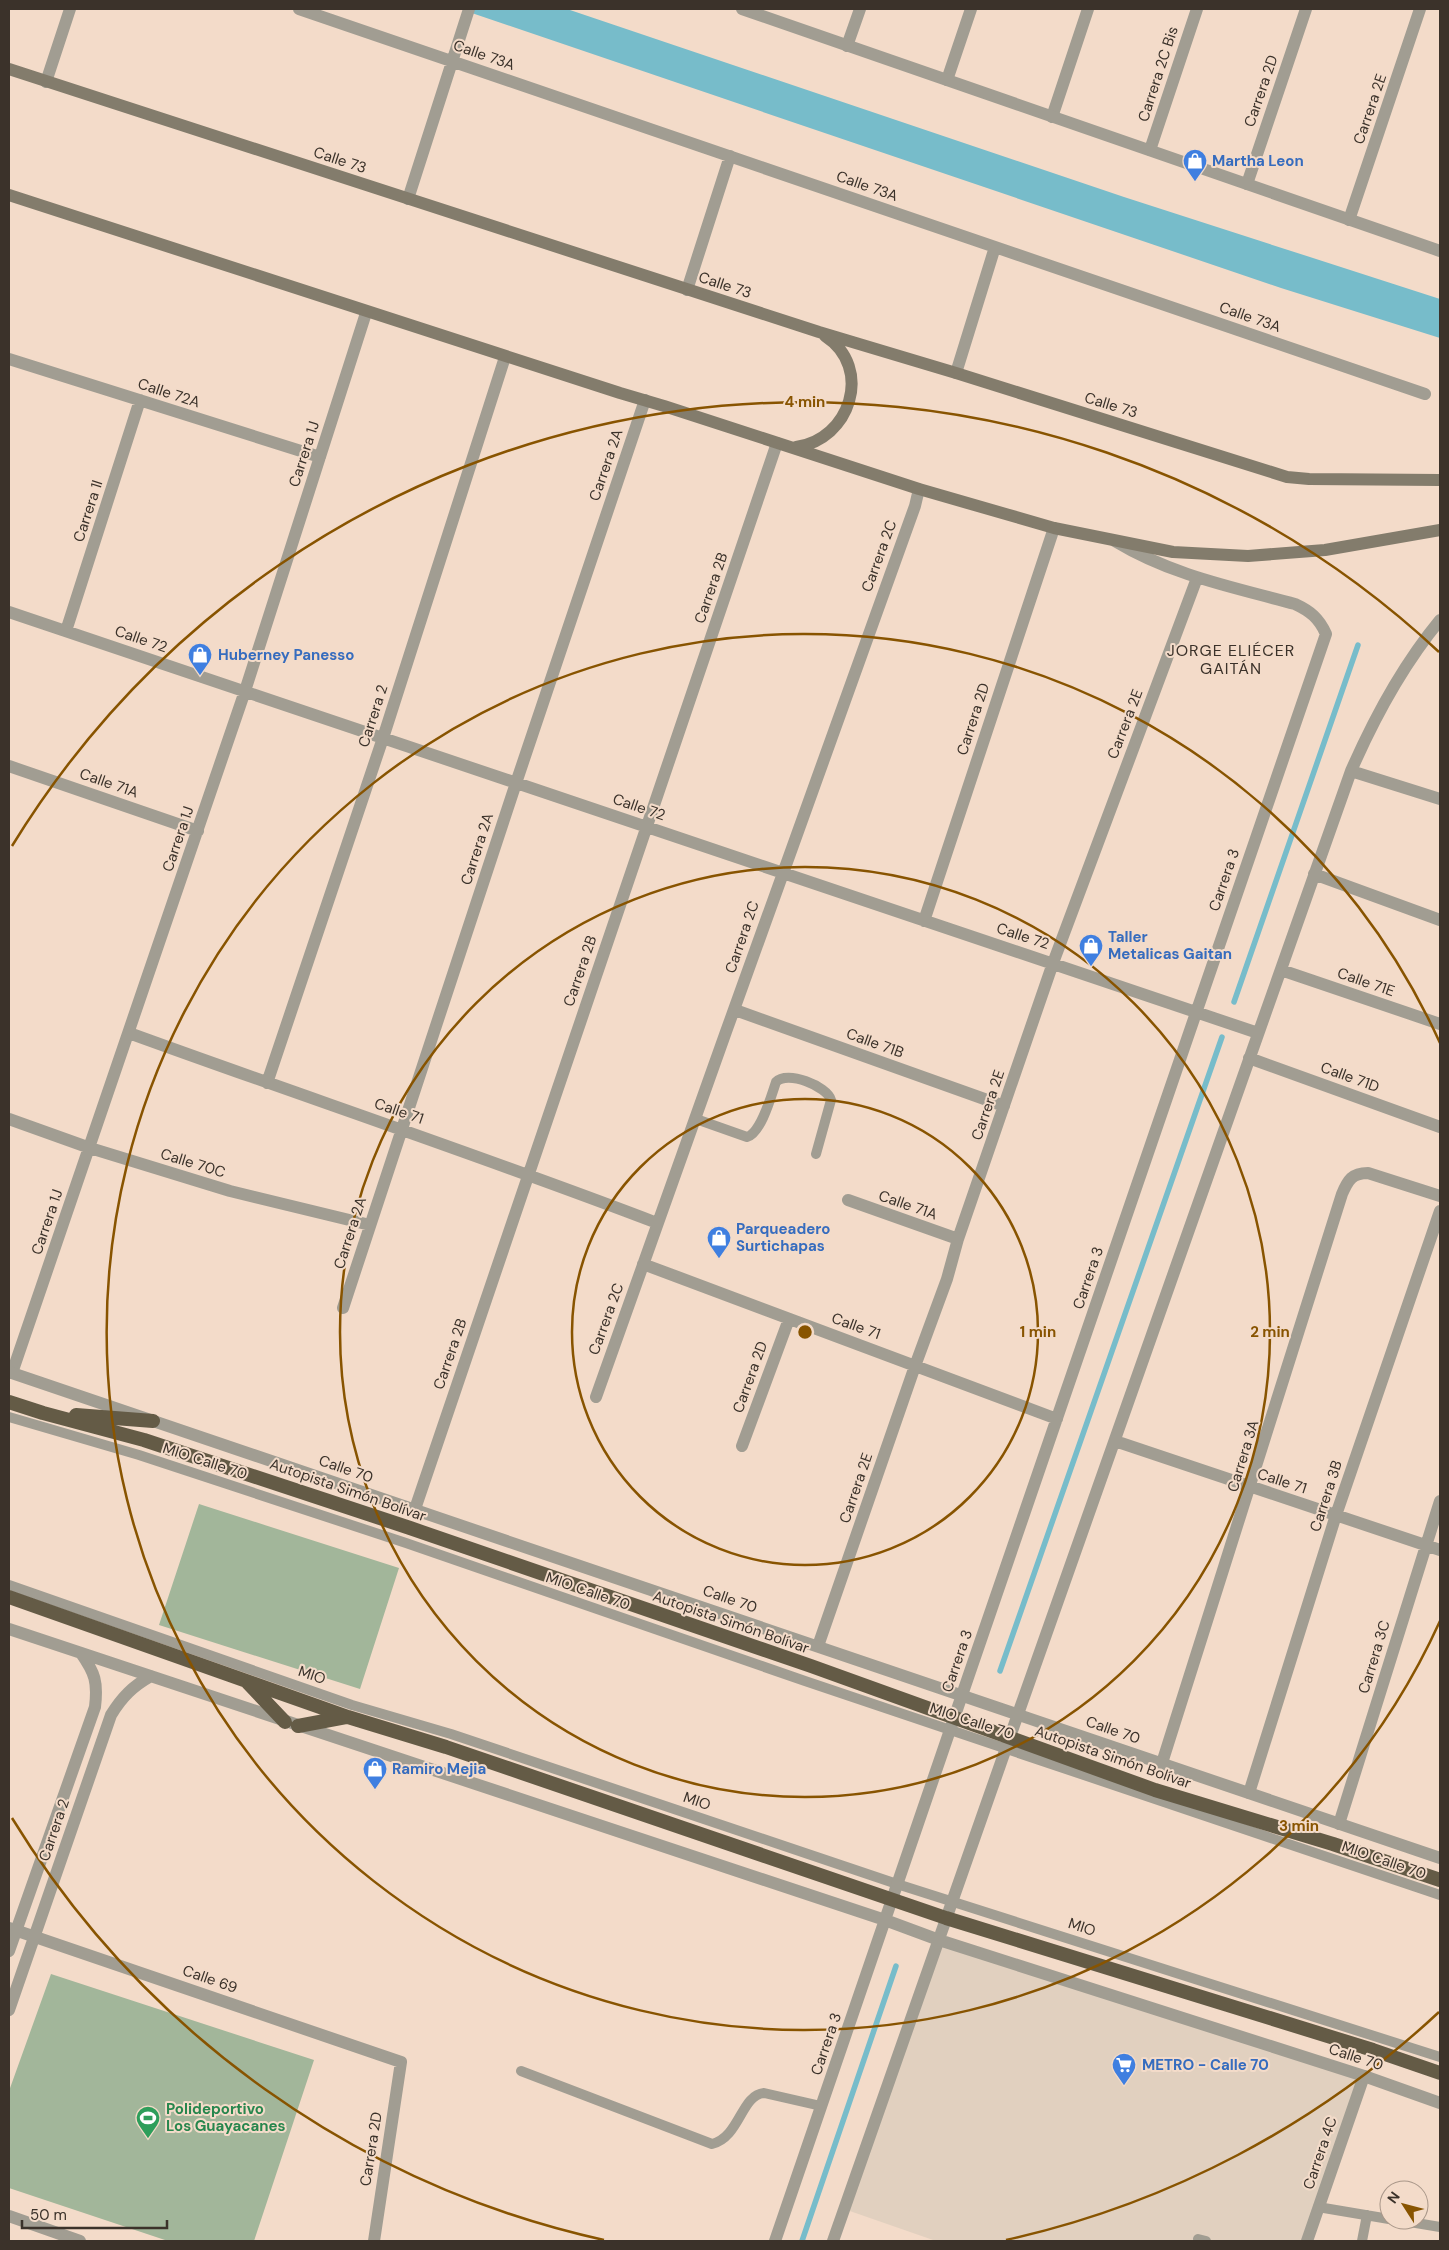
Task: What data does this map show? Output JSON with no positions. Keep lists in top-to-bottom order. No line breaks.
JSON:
{"streets":{"highway":["Autopista Simón Bolívar"],"main road":["Calle 73"],"street":["Calle 73A","Carrera 2C Bis","Carrera 2D","Carrera 2E","Calle 72A","Carrera 1J","Carrera 2A","Carrera 1I","Carrera 2C","Carrera 2B","Calle 72","Carrera 2","Calle 71A","Carrera 3","Calle 71E","Calle 71B","Calle 71D","Calle 71","Calle 70C","Carrera 3A","Calle 70","Carrera 3B","Carrera 3C","Calle 69","Carrera 4C"],"lane":["MIO Calle 70","MIO"]},"crossings":[["Carrera 2D","Calle 72"],["Carrera 2D","Calle 71"],["Carrera 2D","Calle 69"],["Carrera 2E","Calle 72"],["Carrera 2E","Calle 71A"],["Carrera 2E","Carrera 3"],["Carrera 2E","Calle 71B"],["Carrera 2E","Calle 71"],["Carrera 2E","Calle 70"],["Calle 72A","Carrera 1J"],["Calle 72A","Carrera 1I"],["Carrera 1J","Calle 72"],["Carrera 1J","Calle 71A"],["Carrera 1J","Calle 71"],["Carrera 1J","Calle 70C"],["Carrera 1J","Calle 70"],["Carrera 2A","Calle 72"],["Carrera 2A","Calle 71"],["Carrera 2A","Calle 70C"],["Carrera 1I","Calle 72"],["Carrera 2C","Calle 72"],["Carrera 2C","Calle 71B"],["Carrera 2C","Calle 71"],["Carrera 2B","Calle 72"],["Carrera 2B","Calle 71"],["Carrera 2B","Calle 70"],["Calle 72","Carrera 2"],["Calle 72","Carrera 3"],["Carrera 2","Calle 71"],["Carrera 2","Calle 70"],["Carrera 2","Calle 69"],["Carrera 3","Calle 71"],["Carrera 3","MIO Calle 70"],["Carrera 3","Calle 70"],["Carrera 3","Autopista Simón Bolívar"],["Carrera 3","MIO"],["Calle 71","Carrera 3A"],["Calle 71","Carrera 3B"],["Calle 71","Carrera 3C"],["Carrera 3A","Calle 70"],["MIO Calle 70","Autopista Simón Bolívar"],["Calle 70","Carrera 3B"],["Calle 70","Carrera 3C"],["Calle 70","Carrera 4C"]],"districts":["JORGE ELIÉCER GAITÁN"],"places":{"shop":["Martha Leon","Huberney Panesso","Taller Metalicas Gaitan","Parqueadero Surtichapas","Ramiro Mejia"],"supermarket":["METRO - Calle 70"],"sports":["Polideportivo Los Guayacanes"]},"scale_bar":"50 m","north":"top left","rings":["4 min","1 min","2 min","3 min"]}
